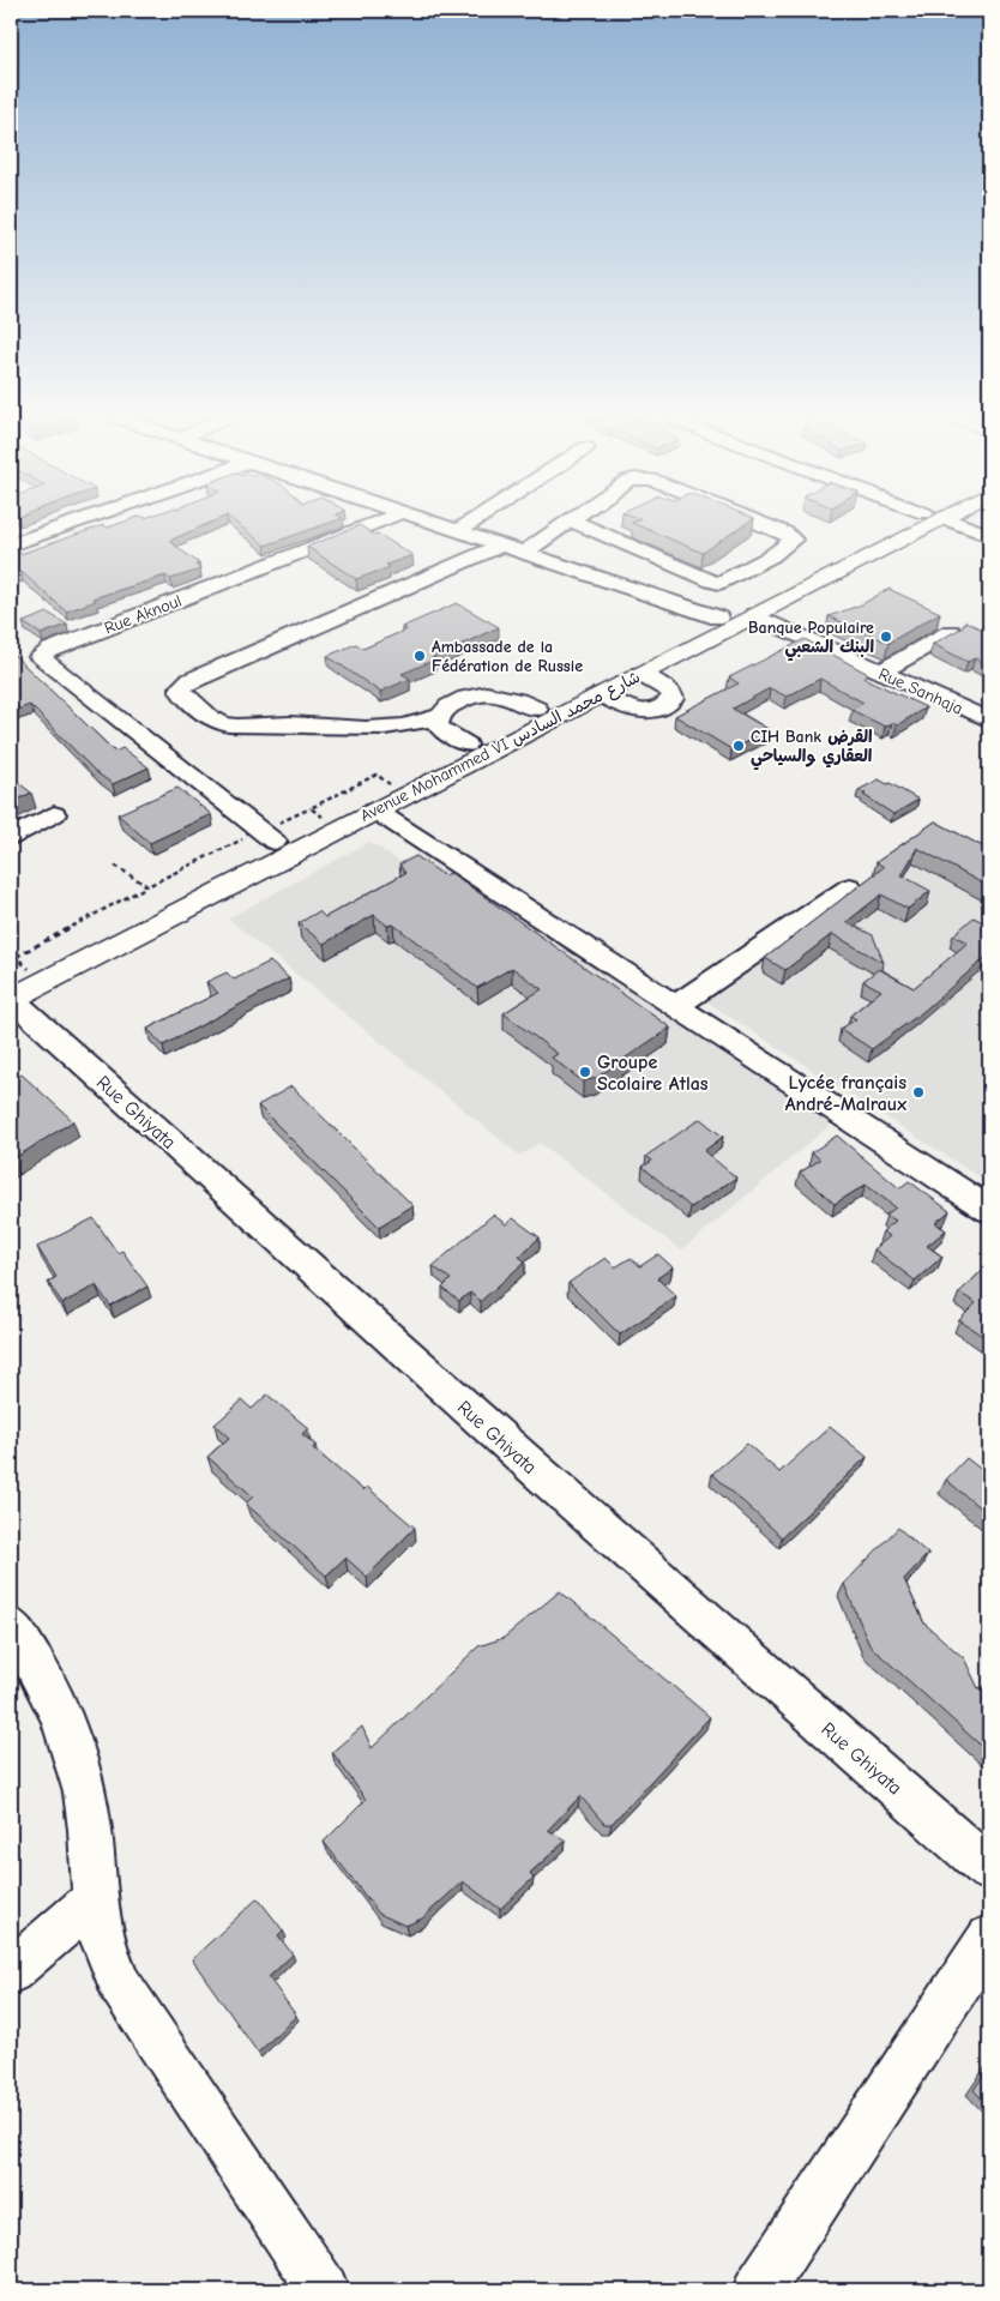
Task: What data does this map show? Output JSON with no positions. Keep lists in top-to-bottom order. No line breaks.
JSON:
{"streets":{"main road":["Avenue Mohammed VI شارع محمد السادس"],"street":["Rue Aknoul","Rue Sanhaja","Rue Ghiyata"]},"crossings":[["Rue Aknoul","Avenue Mohammed VI شارع محمد السادس"],["Rue Sanhaja","Avenue Mohammed VI شارع محمد السادس"],["Avenue Mohammed VI شارع محمد السادس","Rue Ghiyata"]],"places":["Banque Populaire البنك الشعبي","Ambassade de la Fédération de Russie","CIH Bank القرض العقاري والسياحي","Groupe Scolaire Atlas","Lycée français André-Malraux"]}
